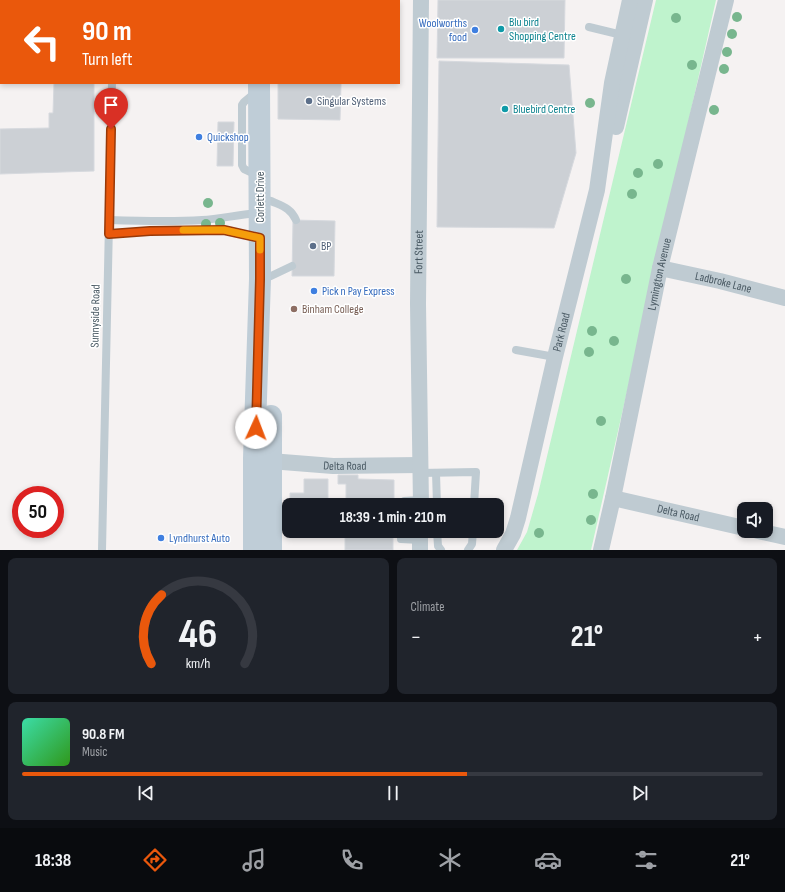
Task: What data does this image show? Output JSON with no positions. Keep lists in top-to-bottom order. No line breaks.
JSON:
{"streets":{"main road":["Corlett Drive"],"street":["Fort Street","Lymington Avenue","Ladbroke Lane","Park Road","Delta Road"],"lane":["Sunnyside Road"]},"crossings":[["Corlett Drive","Delta Road"],["Fort Street","Delta Road"],["Lymington Avenue","Ladbroke Lane"],["Lymington Avenue","Delta Road"]],"places":["Blu bird Shopping Centre","Woolworths food","Singular Systems","Bluebird Centre","Quickshop","BP","Pick n Pay Express","Binham College","Lyndhurst Auto"],"page":{"turn":["90 m","Turn left"],"limit":"50","trip":"18:39 · 1 min · 210 m","tile":"Climate","heat":["−","21°","+"],"song":["90.8 FM","Music"],"tabs":["18:38","21°"],"gauge":["46","km/h"]}}
